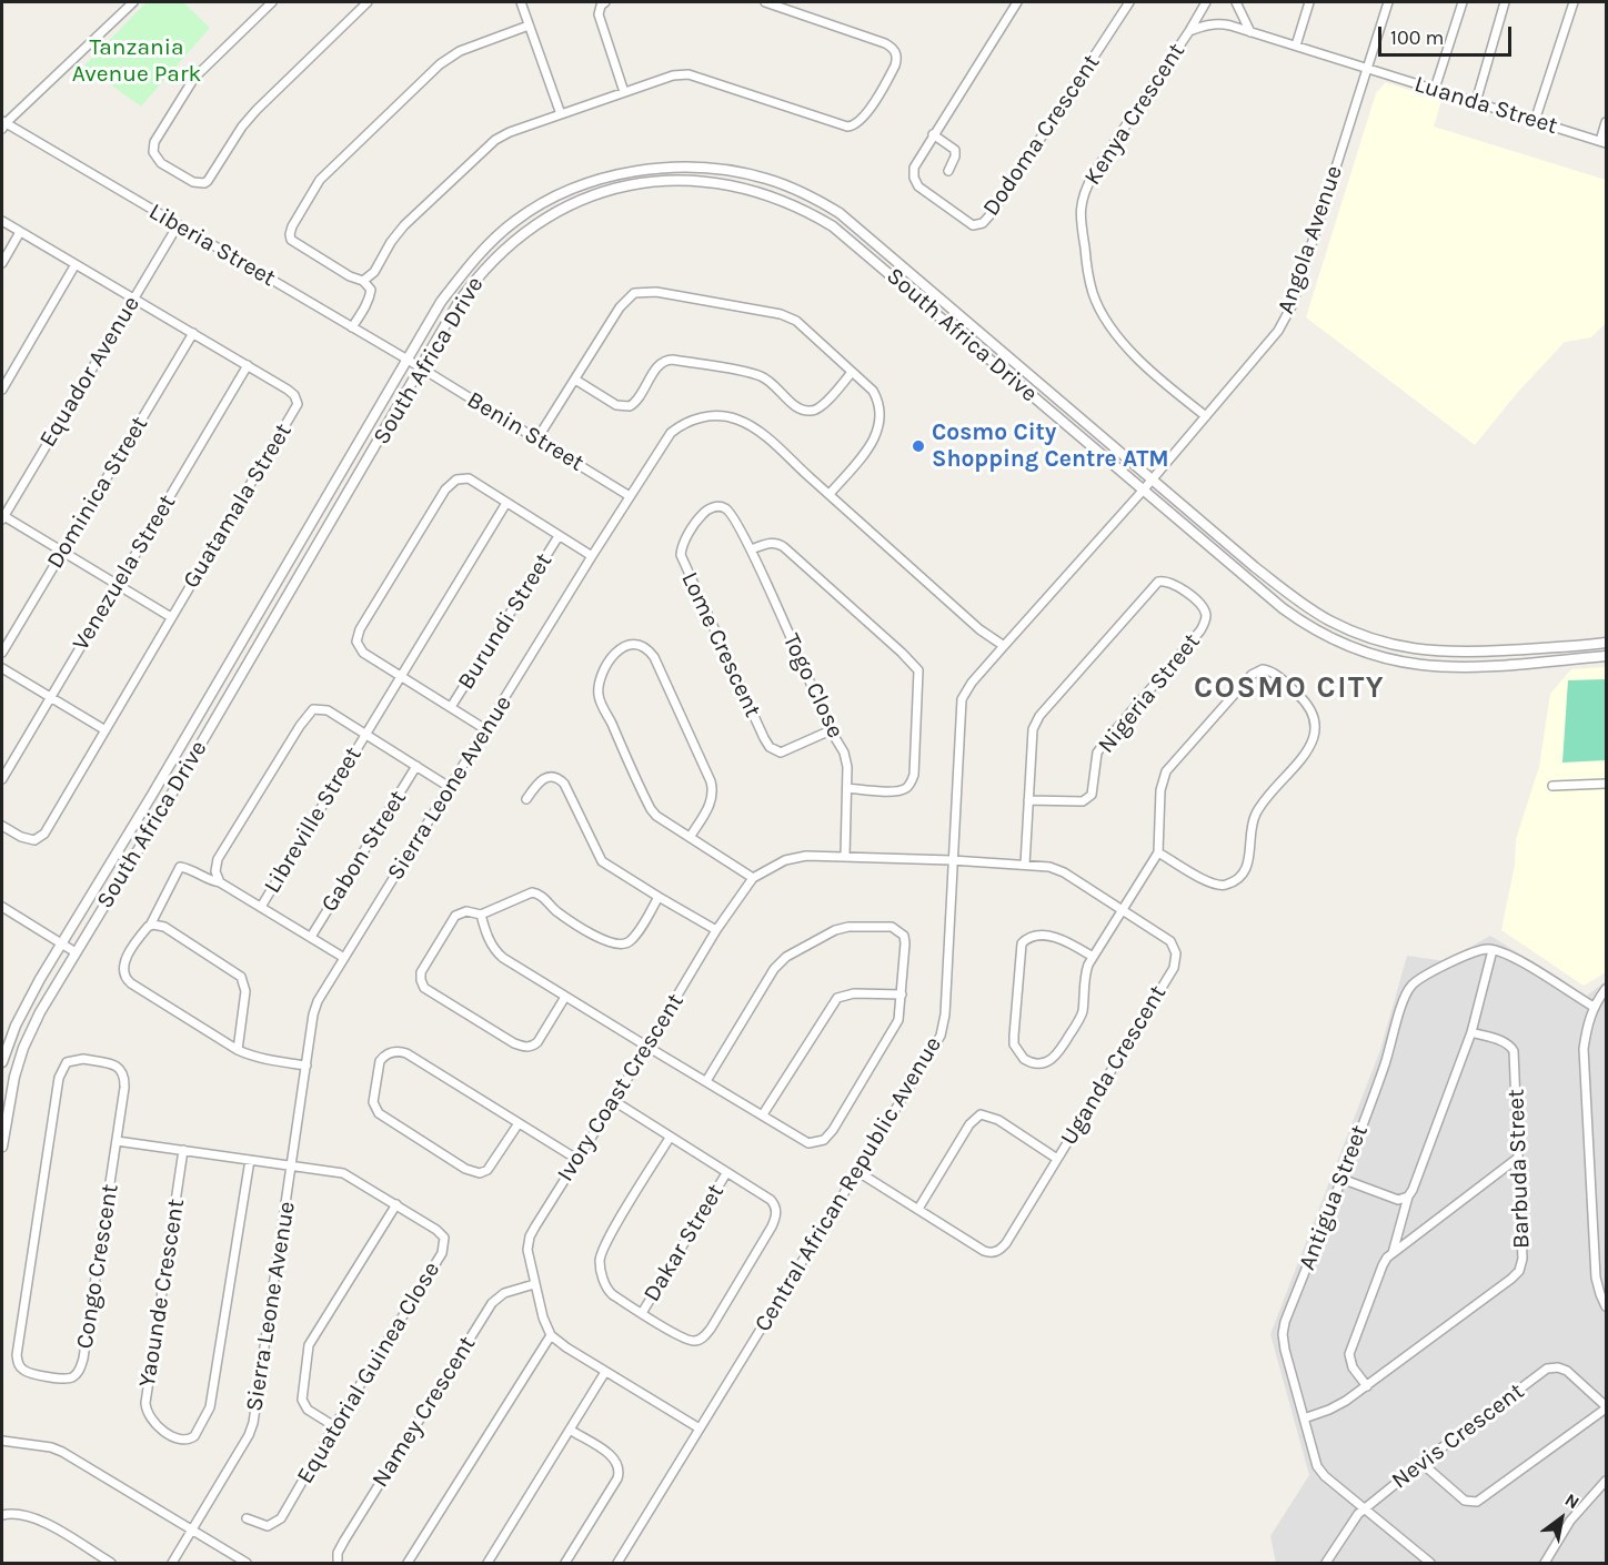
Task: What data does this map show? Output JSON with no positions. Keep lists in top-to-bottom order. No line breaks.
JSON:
{"streets":{"street":["Luanda Street","Kenya Crescent","Dodoma Crescent","Angola Avenue","Liberia Street","South Africa Drive","Equador Avenue","Benin Street","Dominica Street","Guatamala Street","Venezuela Street","Burundi Street","Lome Crescent","Togo Close","Nigeria Street","Sierra Leone Avenue","Libreville Street","Gabon Street","Uganda Crescent","Ivory Coast Crescent","Barbuda Street","Central African Republic Avenue","Antigua Street","Dakar Street","Congo Crescent","Yaounde Crescent","Equatorial Guinea Close","Namey Crescent","Nevis Crescent"]},"crossings":[["Luanda Street","Kenya Crescent"],["Luanda Street","Angola Avenue"],["Kenya Crescent","Angola Avenue"],["Angola Avenue","South Africa Drive"],["Angola Avenue","Central African Republic Avenue"],["Liberia Street","South Africa Drive"],["Liberia Street","Equador Avenue"],["Liberia Street","Benin Street"],["South Africa Drive","Benin Street"],["South Africa Drive","Central African Republic Avenue"],["Equador Avenue","Guatamala Street"],["Benin Street","Sierra Leone Avenue"],["Dominica Street","Guatamala Street"],["Guatamala Street","Venezuela Street"],["Lome Crescent","Togo Close"],["Togo Close","Ivory Coast Crescent"],["Nigeria Street","Uganda Crescent"],["Sierra Leone Avenue","Central African Republic Avenue"],["Sierra Leone Avenue","Equatorial Guinea Close"],["Uganda Crescent","Ivory Coast Crescent"],["Uganda Crescent","Central African Republic Avenue"],["Ivory Coast Crescent","Central African Republic Avenue"],["Ivory Coast Crescent","Namey Crescent"],["Barbuda Street","Antigua Street"],["Antigua Street","Nevis Crescent"],["Congo Crescent","Equatorial Guinea Close"],["Yaounde Crescent","Equatorial Guinea Close"]],"districts":["COSMO CITY"],"parks":["Tanzania Avenue Park"],"places":["Cosmo City Shopping Centre ATM"],"scale_bar":"100 m","north":"top right"}
